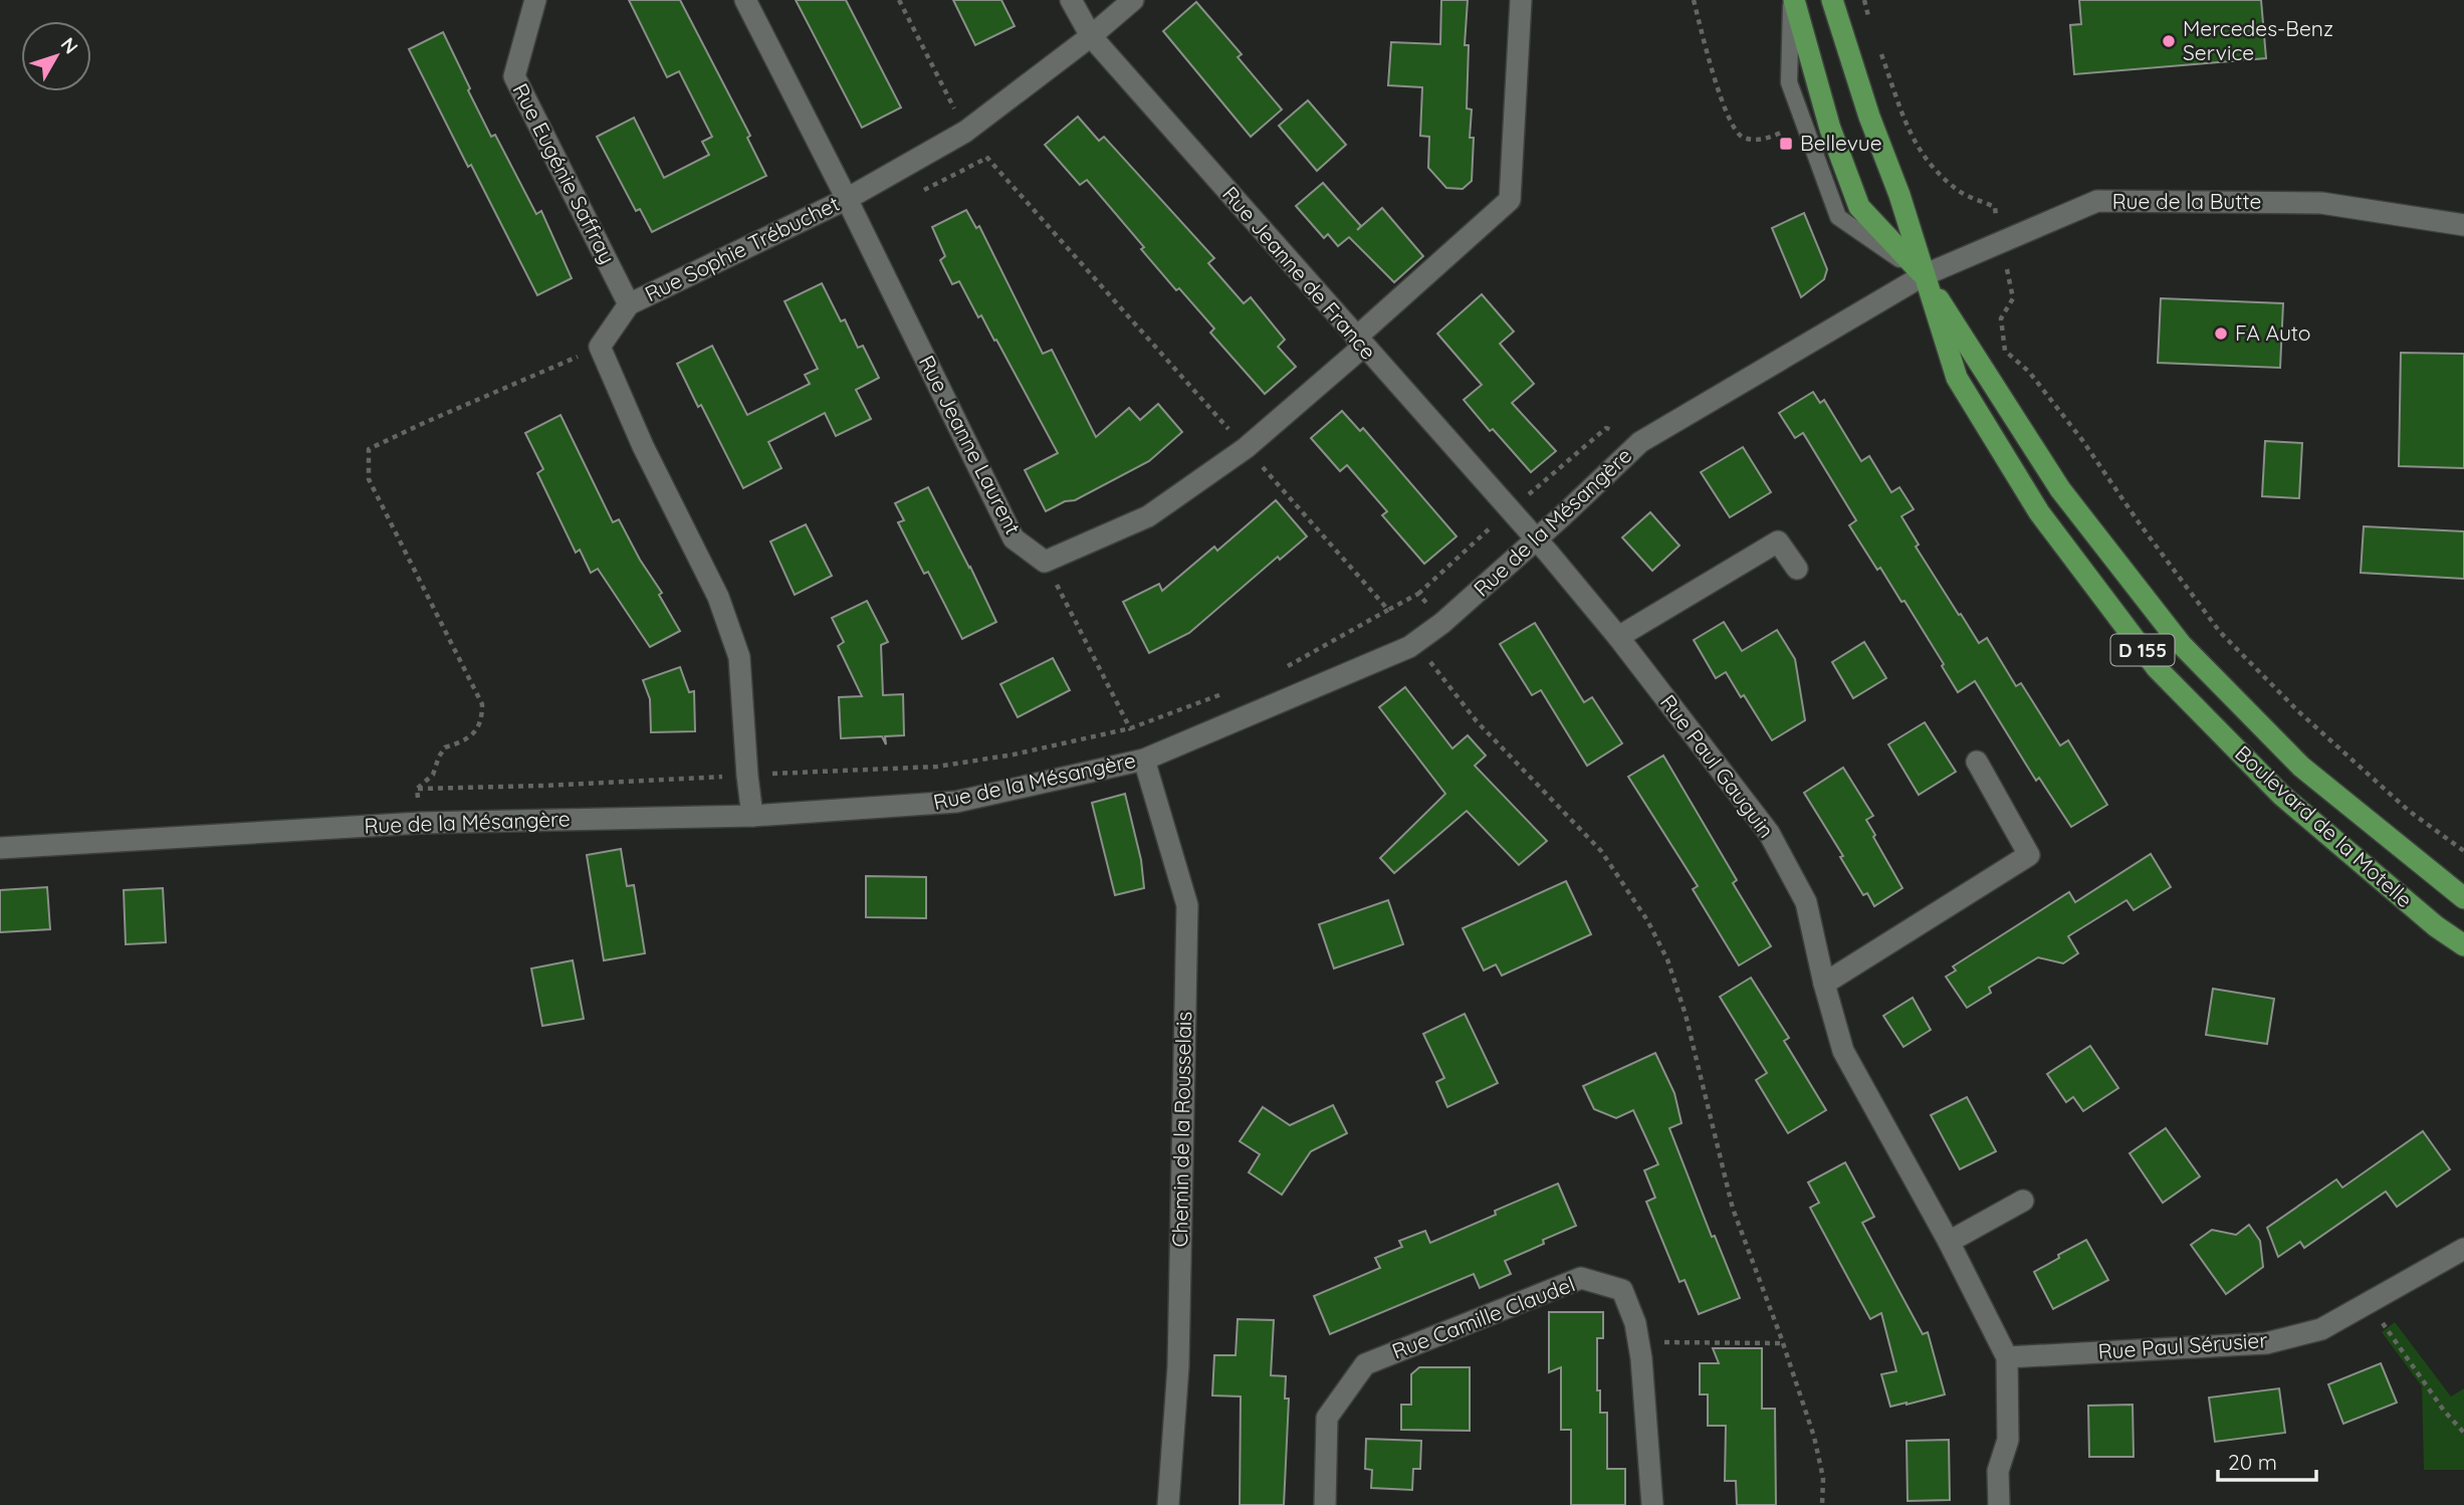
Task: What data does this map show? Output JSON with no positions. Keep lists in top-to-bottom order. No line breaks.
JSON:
{"streets":{"main road":["D 155","Boulevard de la Motelle"],"street":["Rue Eugénie Saffray","Rue de la Butte","Rue Sophie Trébuchet","Rue Jeanne de France","Rue Jeanne Laurent","Rue de la Mésangère","Rue Paul Gauguin","Chemin de la Rousselais","Rue Camille Claudel","Rue Paul Sérusier"]},"crossings":[["Rue Eugénie Saffray","Rue Sophie Trébuchet"],["Rue de la Butte","Rue de la Mésangère"],["Rue de la Butte","Boulevard de la Motelle"],["Rue Sophie Trébuchet","Rue Jeanne de France"],["Rue Sophie Trébuchet","Rue Jeanne Laurent"],["Rue Jeanne de France","Rue de la Mésangère"],["Rue Jeanne de France","Rue Paul Gauguin"],["Rue de la Mésangère","Rue Paul Gauguin"],["Rue de la Mésangère","Boulevard de la Motelle"],["Rue de la Mésangère","Chemin de la Rousselais"],["Rue Paul Gauguin","Rue Paul Sérusier"]],"places":{"other":["Mercedes-Benz Service","FA Auto"],"transit":["Bellevue"]},"scale_bar":"20 m","north":"top right"}
